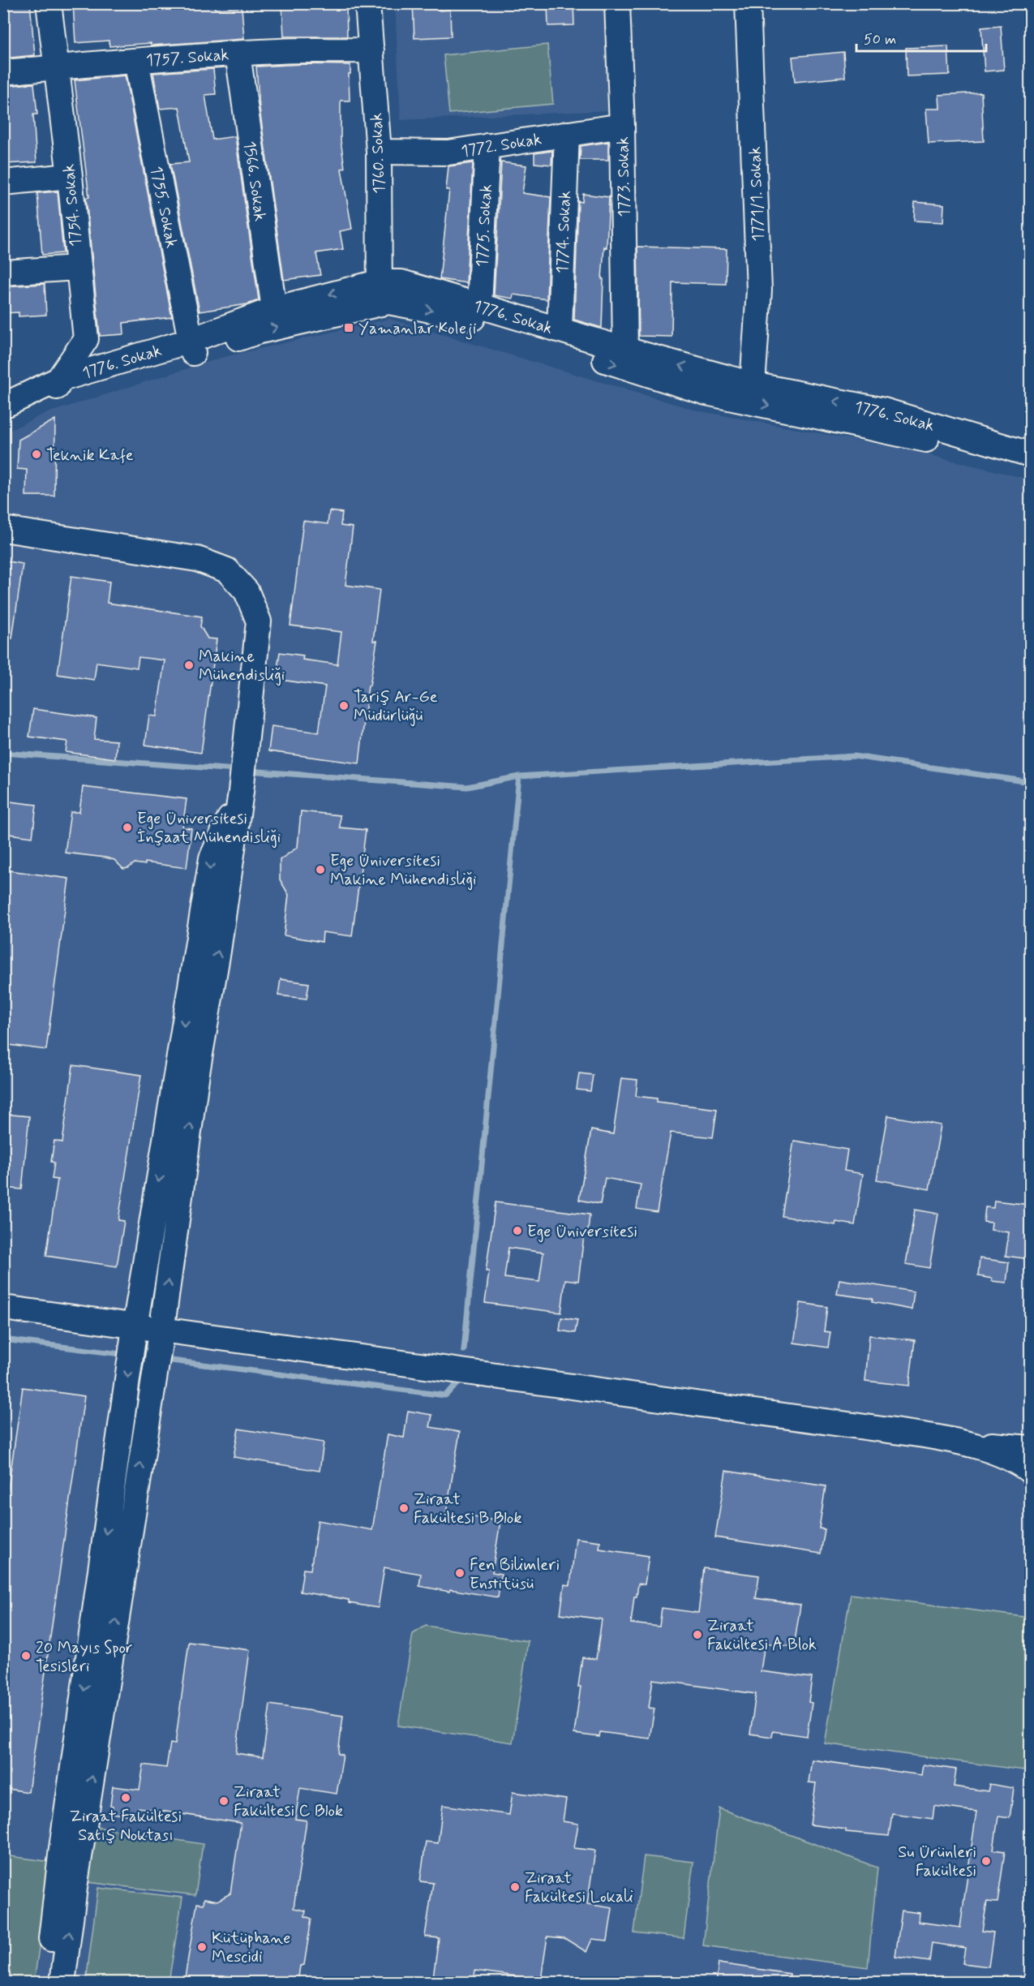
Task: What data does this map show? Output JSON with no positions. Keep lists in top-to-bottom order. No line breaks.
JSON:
{"streets":{"street":["1757. Sokak","1772. Sokak","1760. Sokak","1773. Sokak","1566. Sokak","1771/1. Sokak","1754. Sokak","1755. Sokak","1775. Sokak","1774. Sokak","1776. Sokak"]},"crossings":[["1757. Sokak","1760. Sokak"],["1757. Sokak","1566. Sokak"],["1757. Sokak","1754. Sokak"],["1757. Sokak","1755. Sokak"],["1772. Sokak","1760. Sokak"],["1772. Sokak","1773. Sokak"],["1772. Sokak","1775. Sokak"],["1772. Sokak","1774. Sokak"],["1760. Sokak","1776. Sokak"],["1773. Sokak","1776. Sokak"],["1566. Sokak","1776. Sokak"],["1771/1. Sokak","1776. Sokak"],["1754. Sokak","1776. Sokak"],["1755. Sokak","1776. Sokak"],["1775. Sokak","1776. Sokak"],["1774. Sokak","1776. Sokak"]],"places":{"transit":["Yamanlar Koleji"],"other":["Teknik Kafe","Makine Mühendisliği","Tariş Ar-Ge Müdürlüğü","Ege Üniversitesi İnşaat Mühendisliği","Ege Üniversitesi Makine Mühendisliği","Ege Üniversitesi","Ziraat Fakültesi B Blok","Fen Bilimleri Enstitüsü","Ziraat Fakültesi A Blok","20 Mayıs Spor Tesisleri","Ziraat Fakültesi Satış Noktası","Ziraat Fakültesi C Blok","Su Ürünleri Fakültesi","Ziraat Fakültesi Lokali","Kütüphane Mescidi"]},"scale_bar":"50 m"}
